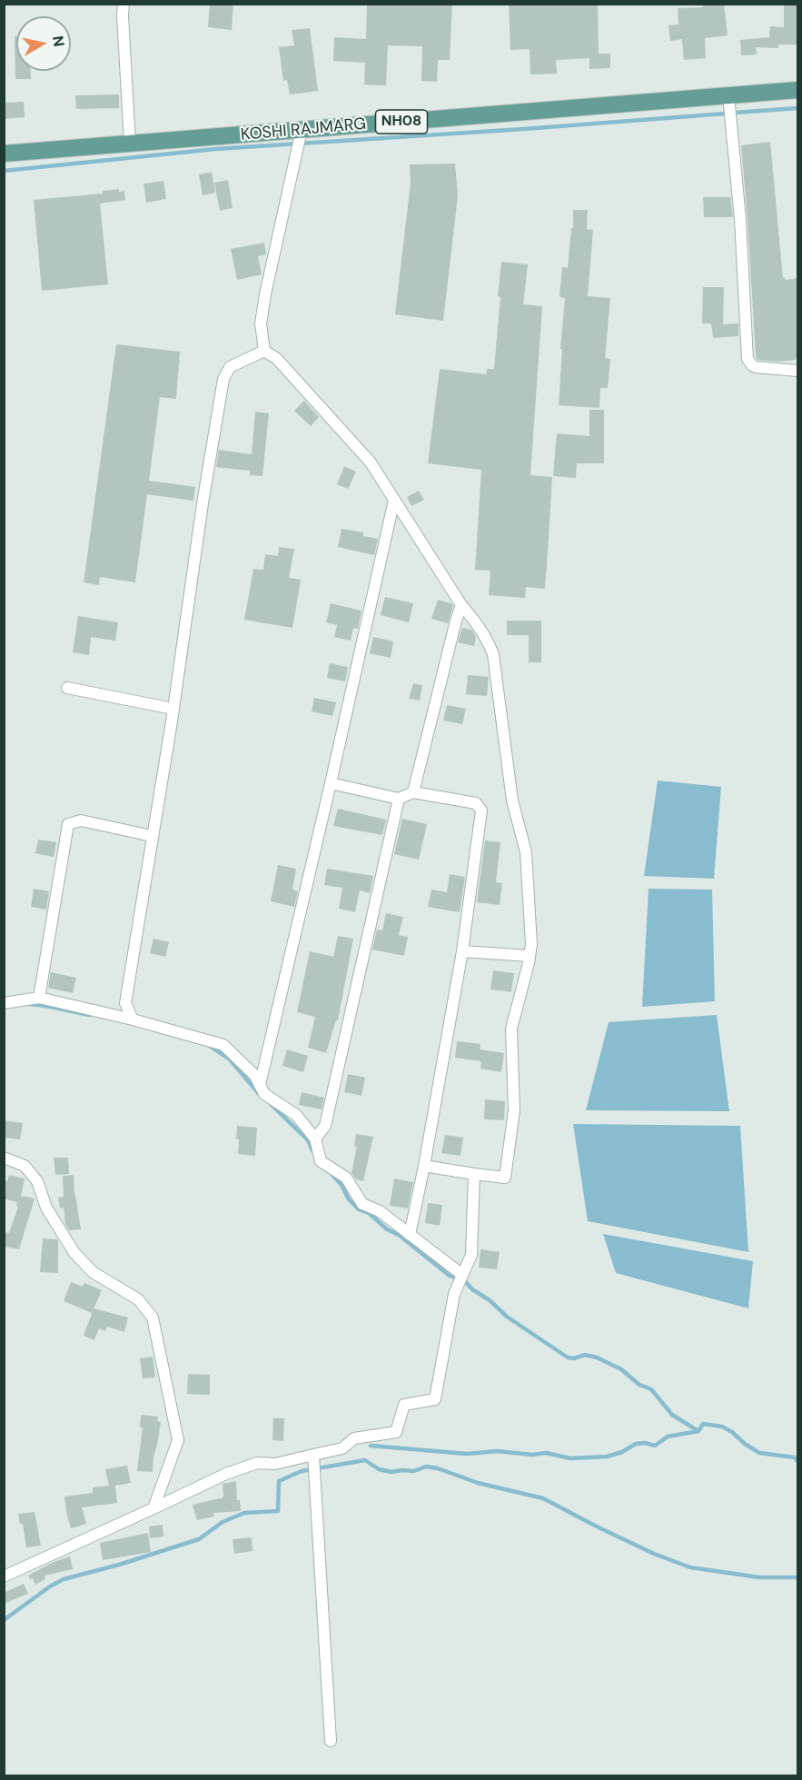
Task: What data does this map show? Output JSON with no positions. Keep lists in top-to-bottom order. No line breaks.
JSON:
{"streets":{"main road":["NH08","KOSHI RAJMARG"]},"north":"right"}
